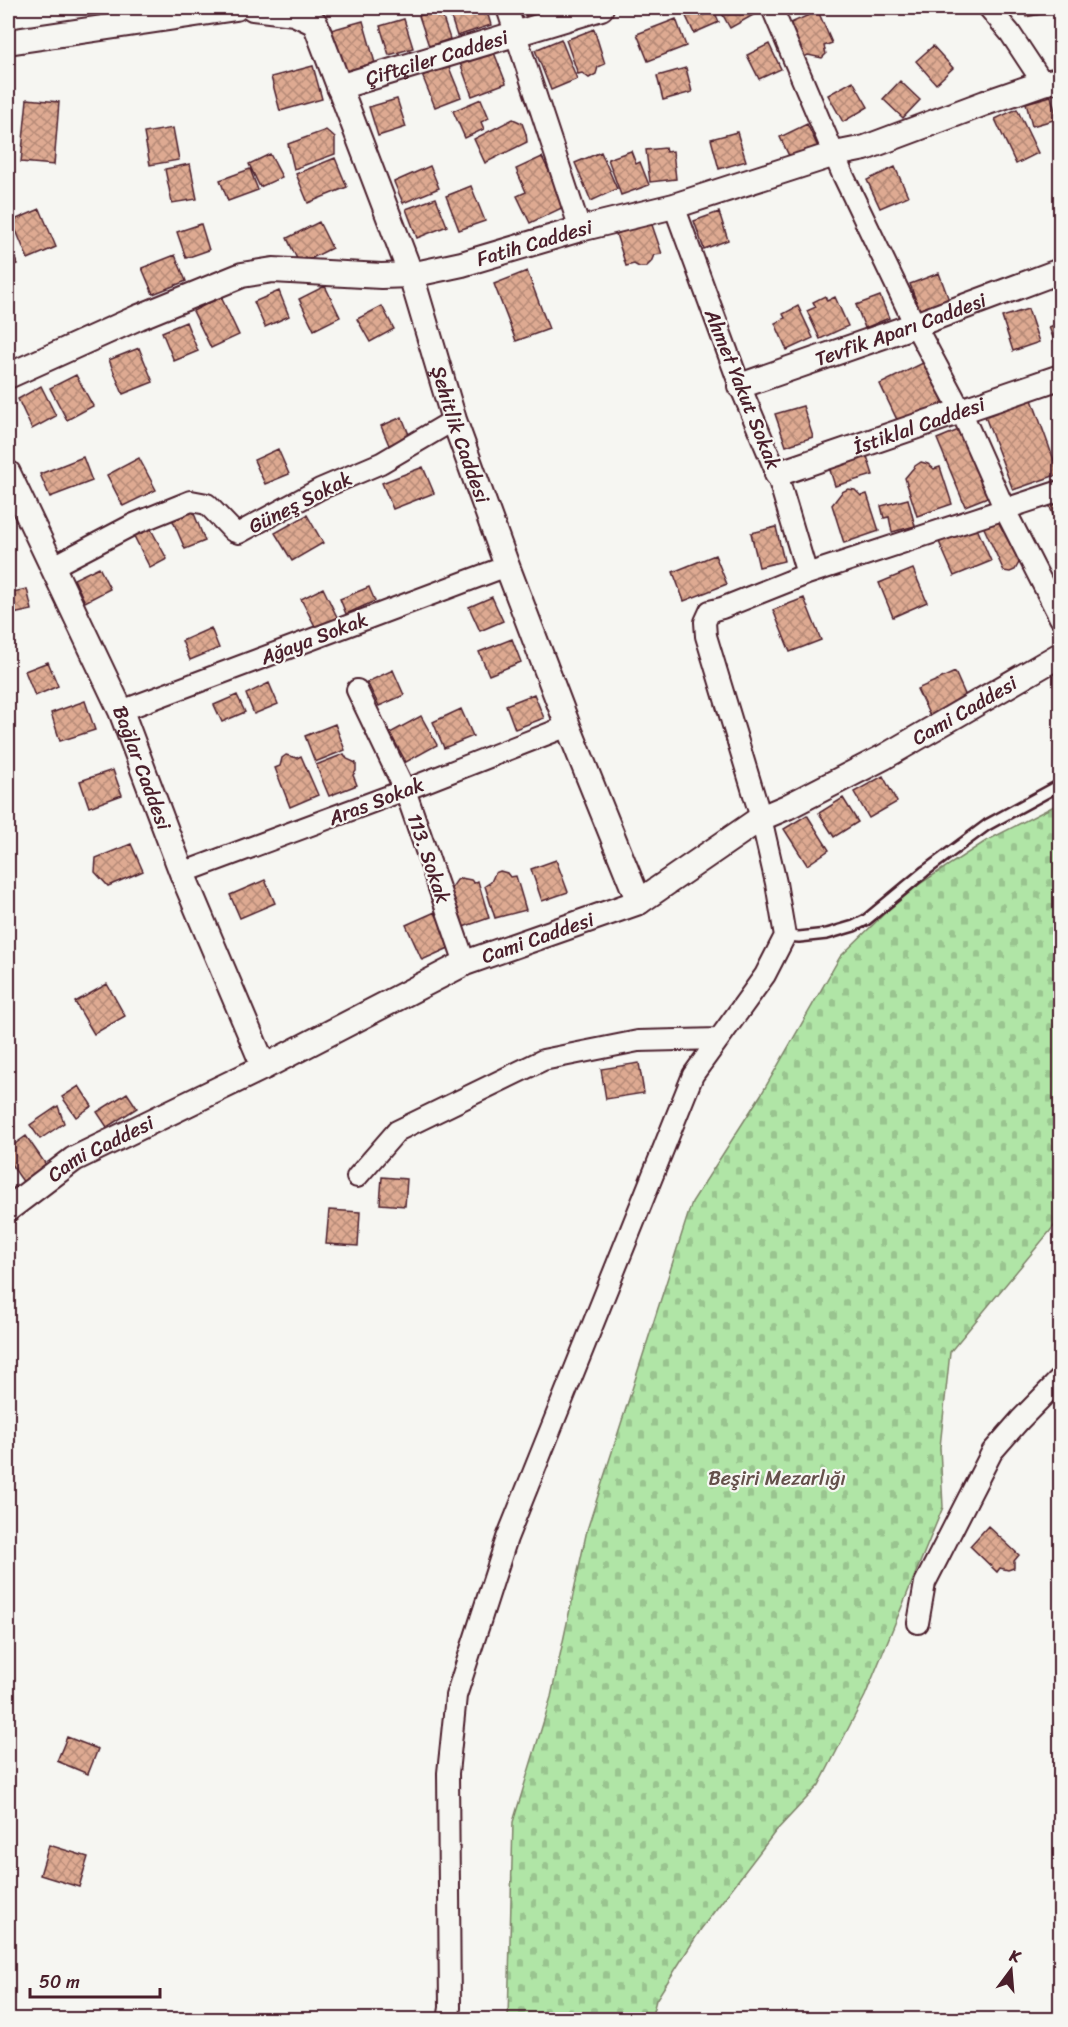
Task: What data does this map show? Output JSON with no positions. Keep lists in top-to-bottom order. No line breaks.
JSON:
{"streets":{"street":["Çiftçiler Caddesi","Fatih Caddesi","Tevfik Aparı Caddesi","Ahmet Yakut Sokak","İstiklal Caddesi","Şehitlik Caddesi","Güneş Sokak","Ağaya Sokak","Cami Caddesi","Bağlar Caddesi","Aras Sokak","113. Sokak"]},"crossings":[["Çiftçiler Caddesi","Şehitlik Caddesi"],["Fatih Caddesi","Ahmet Yakut Sokak"],["Fatih Caddesi","Şehitlik Caddesi"],["Tevfik Aparı Caddesi","Ahmet Yakut Sokak"],["Ahmet Yakut Sokak","İstiklal Caddesi"],["Şehitlik Caddesi","Güneş Sokak"],["Şehitlik Caddesi","Ağaya Sokak"],["Şehitlik Caddesi","Cami Caddesi"],["Şehitlik Caddesi","Aras Sokak"],["Güneş Sokak","Bağlar Caddesi"],["Ağaya Sokak","Bağlar Caddesi"],["Cami Caddesi","Bağlar Caddesi"],["Cami Caddesi","113. Sokak"],["Bağlar Caddesi","Aras Sokak"],["Aras Sokak","113. Sokak"]],"parks":["Beşiri Mezarlığı"],"scale_bar":"50 m","north":"top"}
